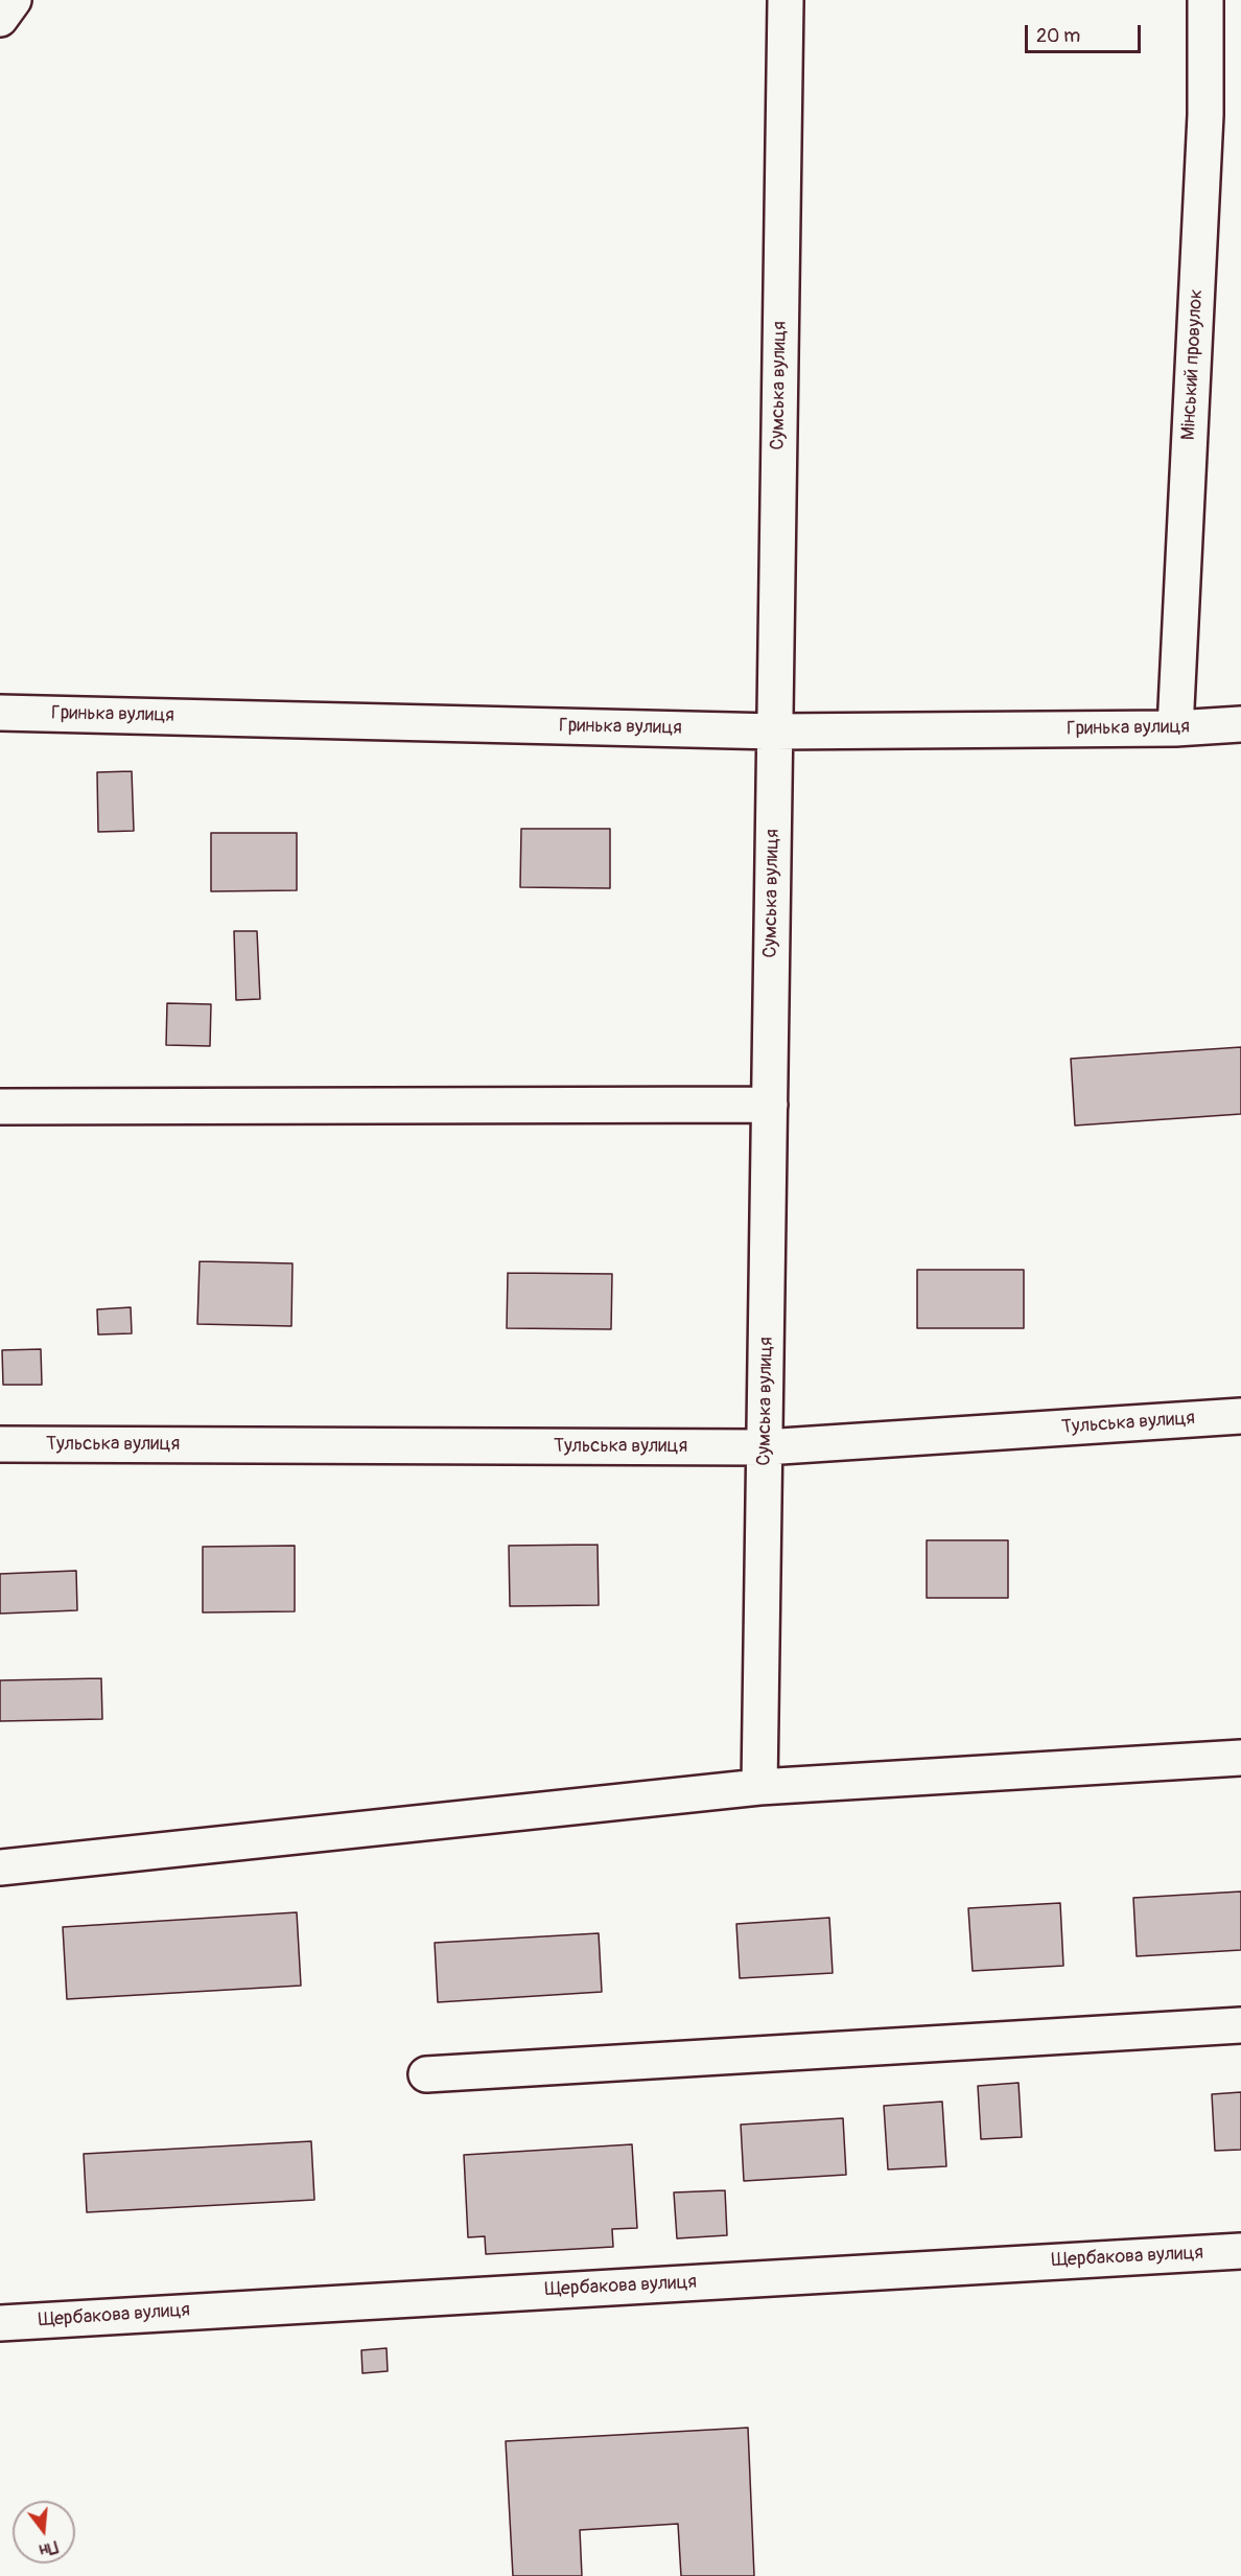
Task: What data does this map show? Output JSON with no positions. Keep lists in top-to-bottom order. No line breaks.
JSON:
{"streets":{"street":["Мінський провулок","Сумська вулиця","Гринька вулиця","Тульська вулиця","Щербакова вулиця"]},"crossings":[["Мінський провулок","Гринька вулиця"],["Сумська вулиця","Гринька вулиця"],["Сумська вулиця","Тульська вулиця"]],"scale_bar":"20 m","north":"bottom"}
